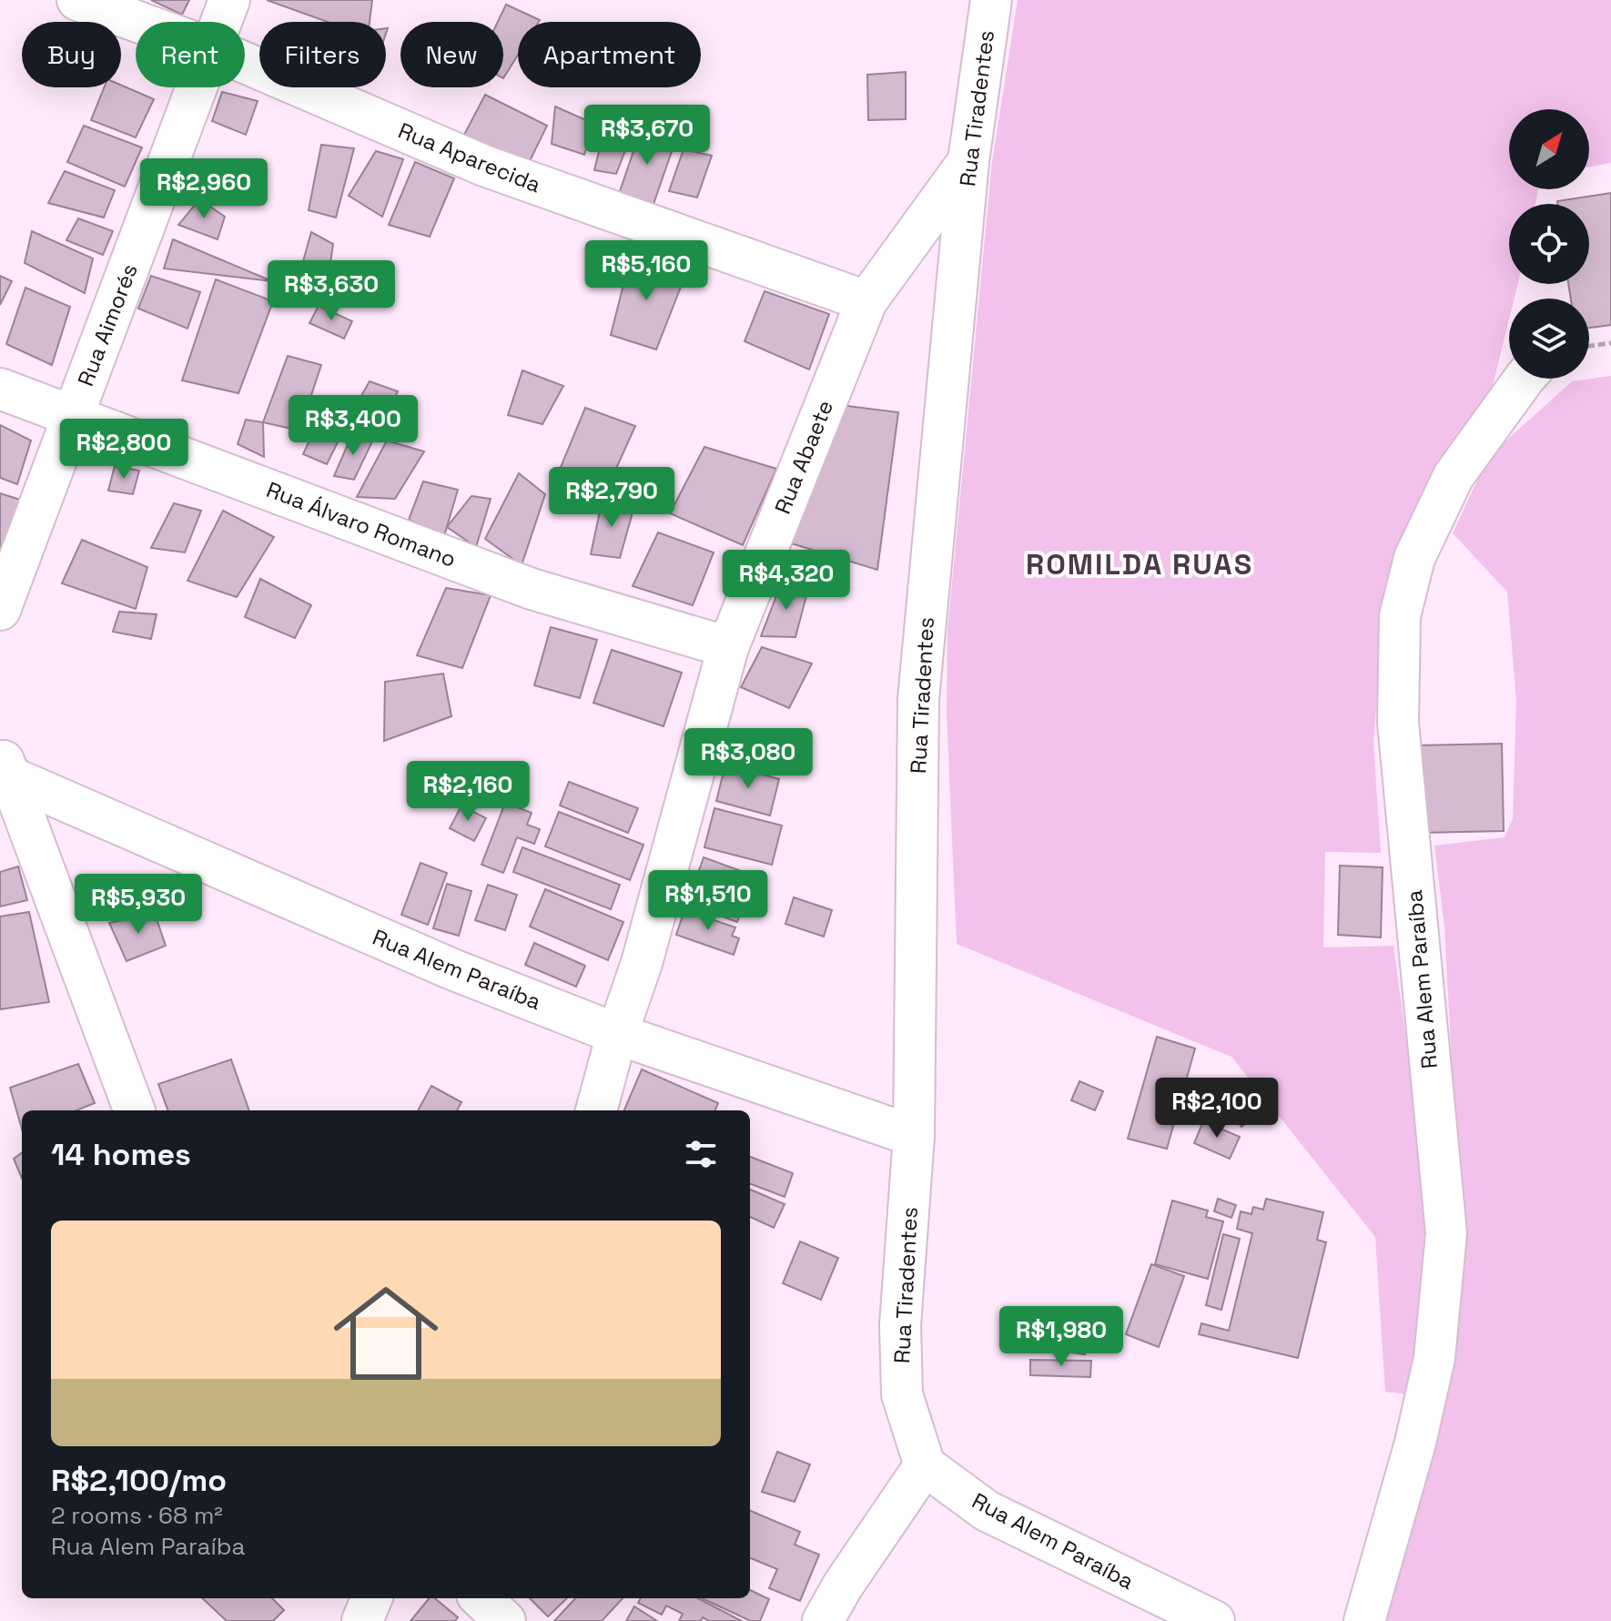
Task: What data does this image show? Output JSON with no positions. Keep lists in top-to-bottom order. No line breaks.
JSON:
{"streets":{"street":["Rua Tiradentes","Rua Aparecida","Rua Aimorés","Rua Abaete","Rua Álvaro Romano","Rua Alem Paraíba"]},"crossings":[["Rua Tiradentes","Rua Abaete"],["Rua Tiradentes","Rua Alem Paraíba"],["Rua Aparecida","Rua Abaete"],["Rua Aimorés","Rua Álvaro Romano"],["Rua Abaete","Rua Álvaro Romano"],["Rua Abaete","Rua Alem Paraíba"]],"districts":["ROMILDA RUAS"],"north":"top right","page":{"chip":["Buy","Rent","Filters","New","Apartment"],"price":["R$3,670","R$2,960","R$5,160","R$3,630","R$3,400","R$2,800","R$2,790","R$4,320","R$3,080","R$2,160","R$1,510","R$5,930","R$2,100","R$1,980"],"heading":"14 homes","list":[{"name":"R$2,100/mo","note":"2 rooms · 68 m² · Rua Alem Paraíba"}]}}
